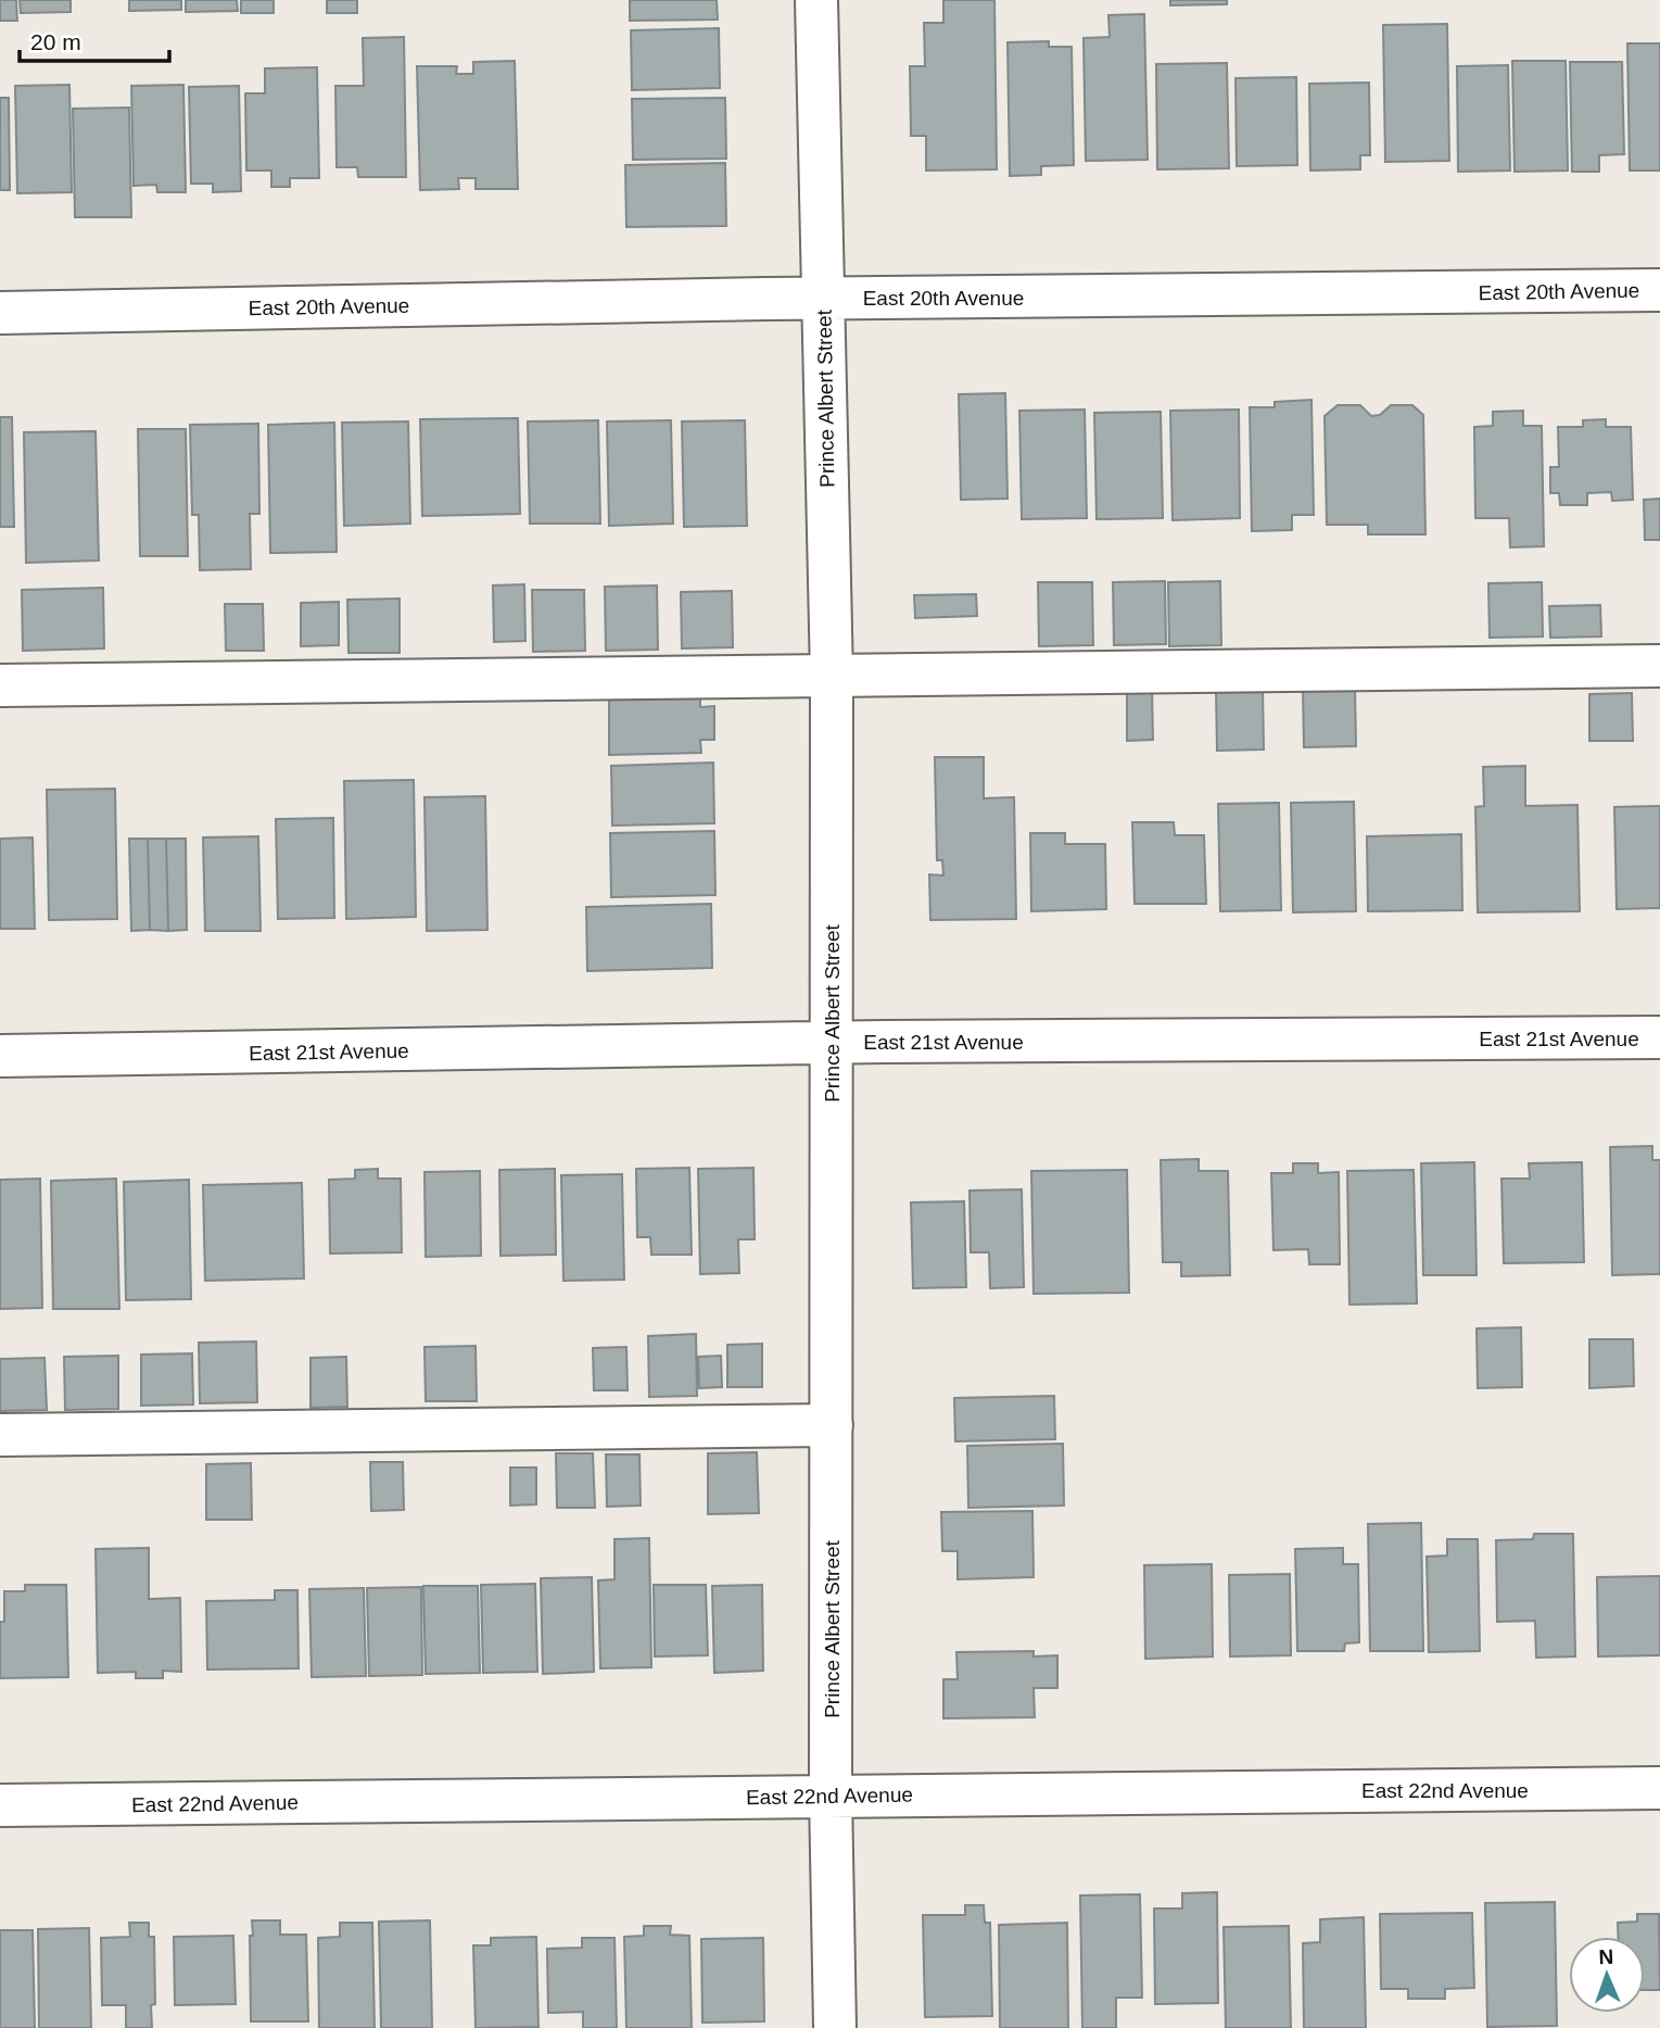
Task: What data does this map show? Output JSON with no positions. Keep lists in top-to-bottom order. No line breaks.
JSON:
{"streets":{"street":["East 20th Avenue","Prince Albert Street","East 21st Avenue","East 22nd Avenue"]},"crossings":[["East 20th Avenue","Prince Albert Street"],["Prince Albert Street","East 21st Avenue"],["Prince Albert Street","East 22nd Avenue"]],"scale_bar":"20 m","north":"top"}
